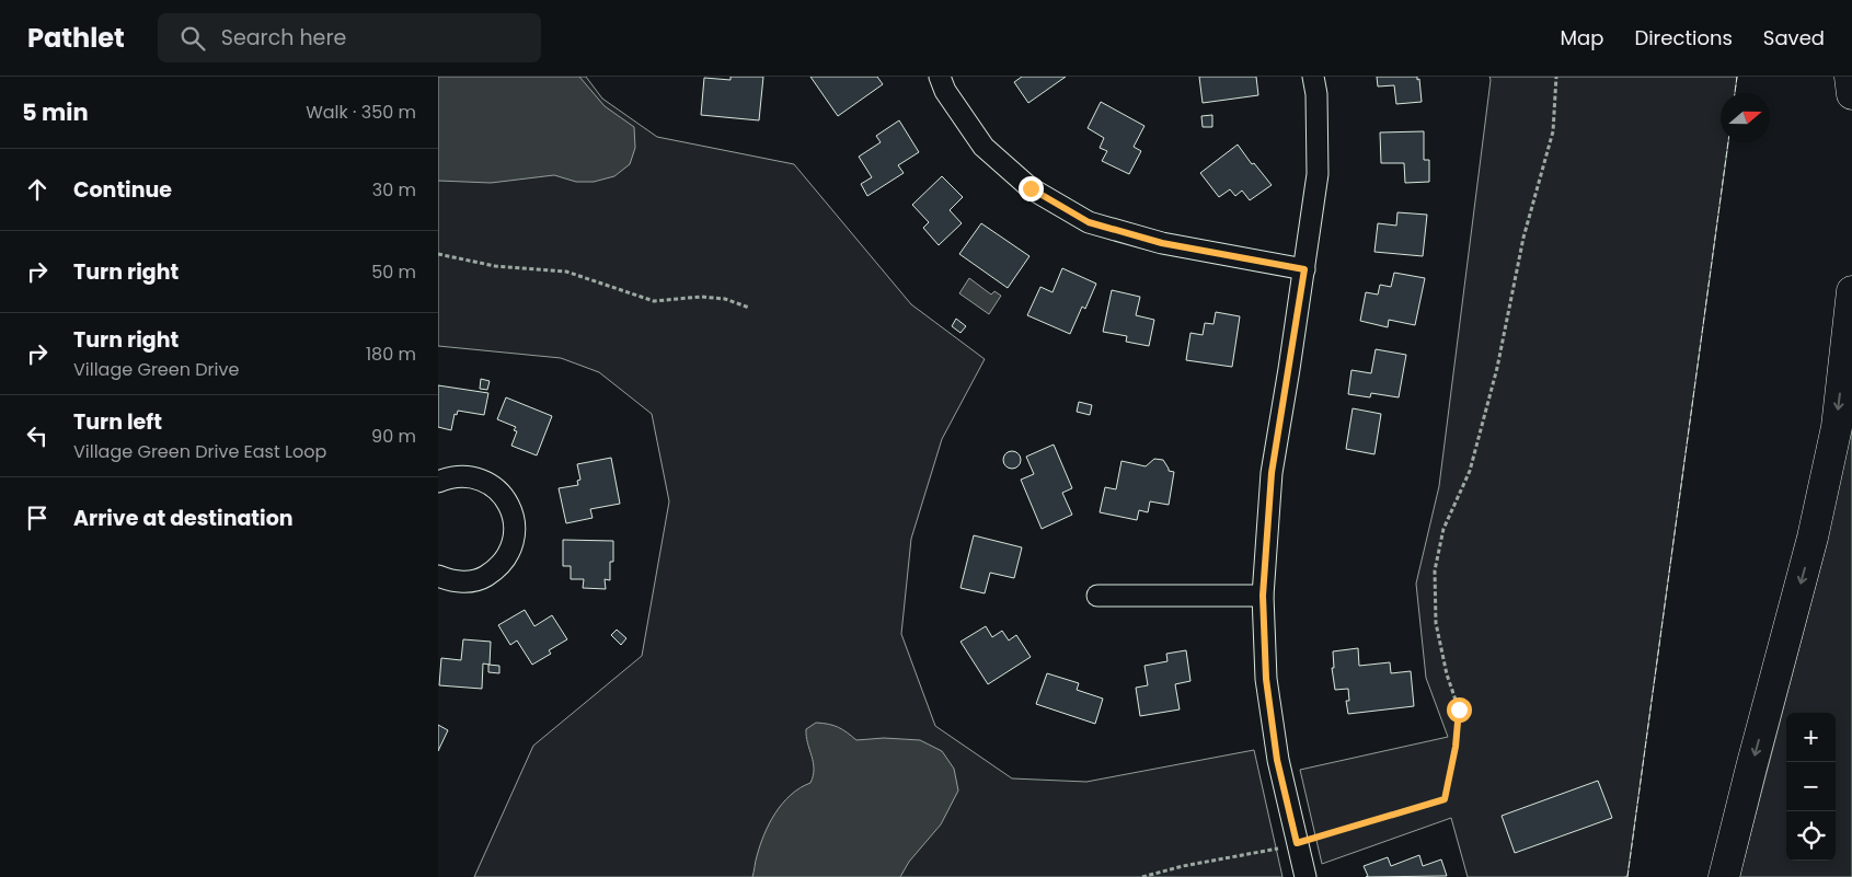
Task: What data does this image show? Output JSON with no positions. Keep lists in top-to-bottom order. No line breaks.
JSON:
{"north":"right","page":{"header":"Pathlet","search":"Search here","nav":["Map","Directions","Saved"],"heading":["5 min","Walk · 350 m"],"list":[["Continue","30 m"],["Turn right","50 m"],["Turn right","Village Green Drive","180 m"],["Turn left","Village Green Drive East Loop","90 m"],"Arrive at destination"],"map_buttons":["+","−"]}}
